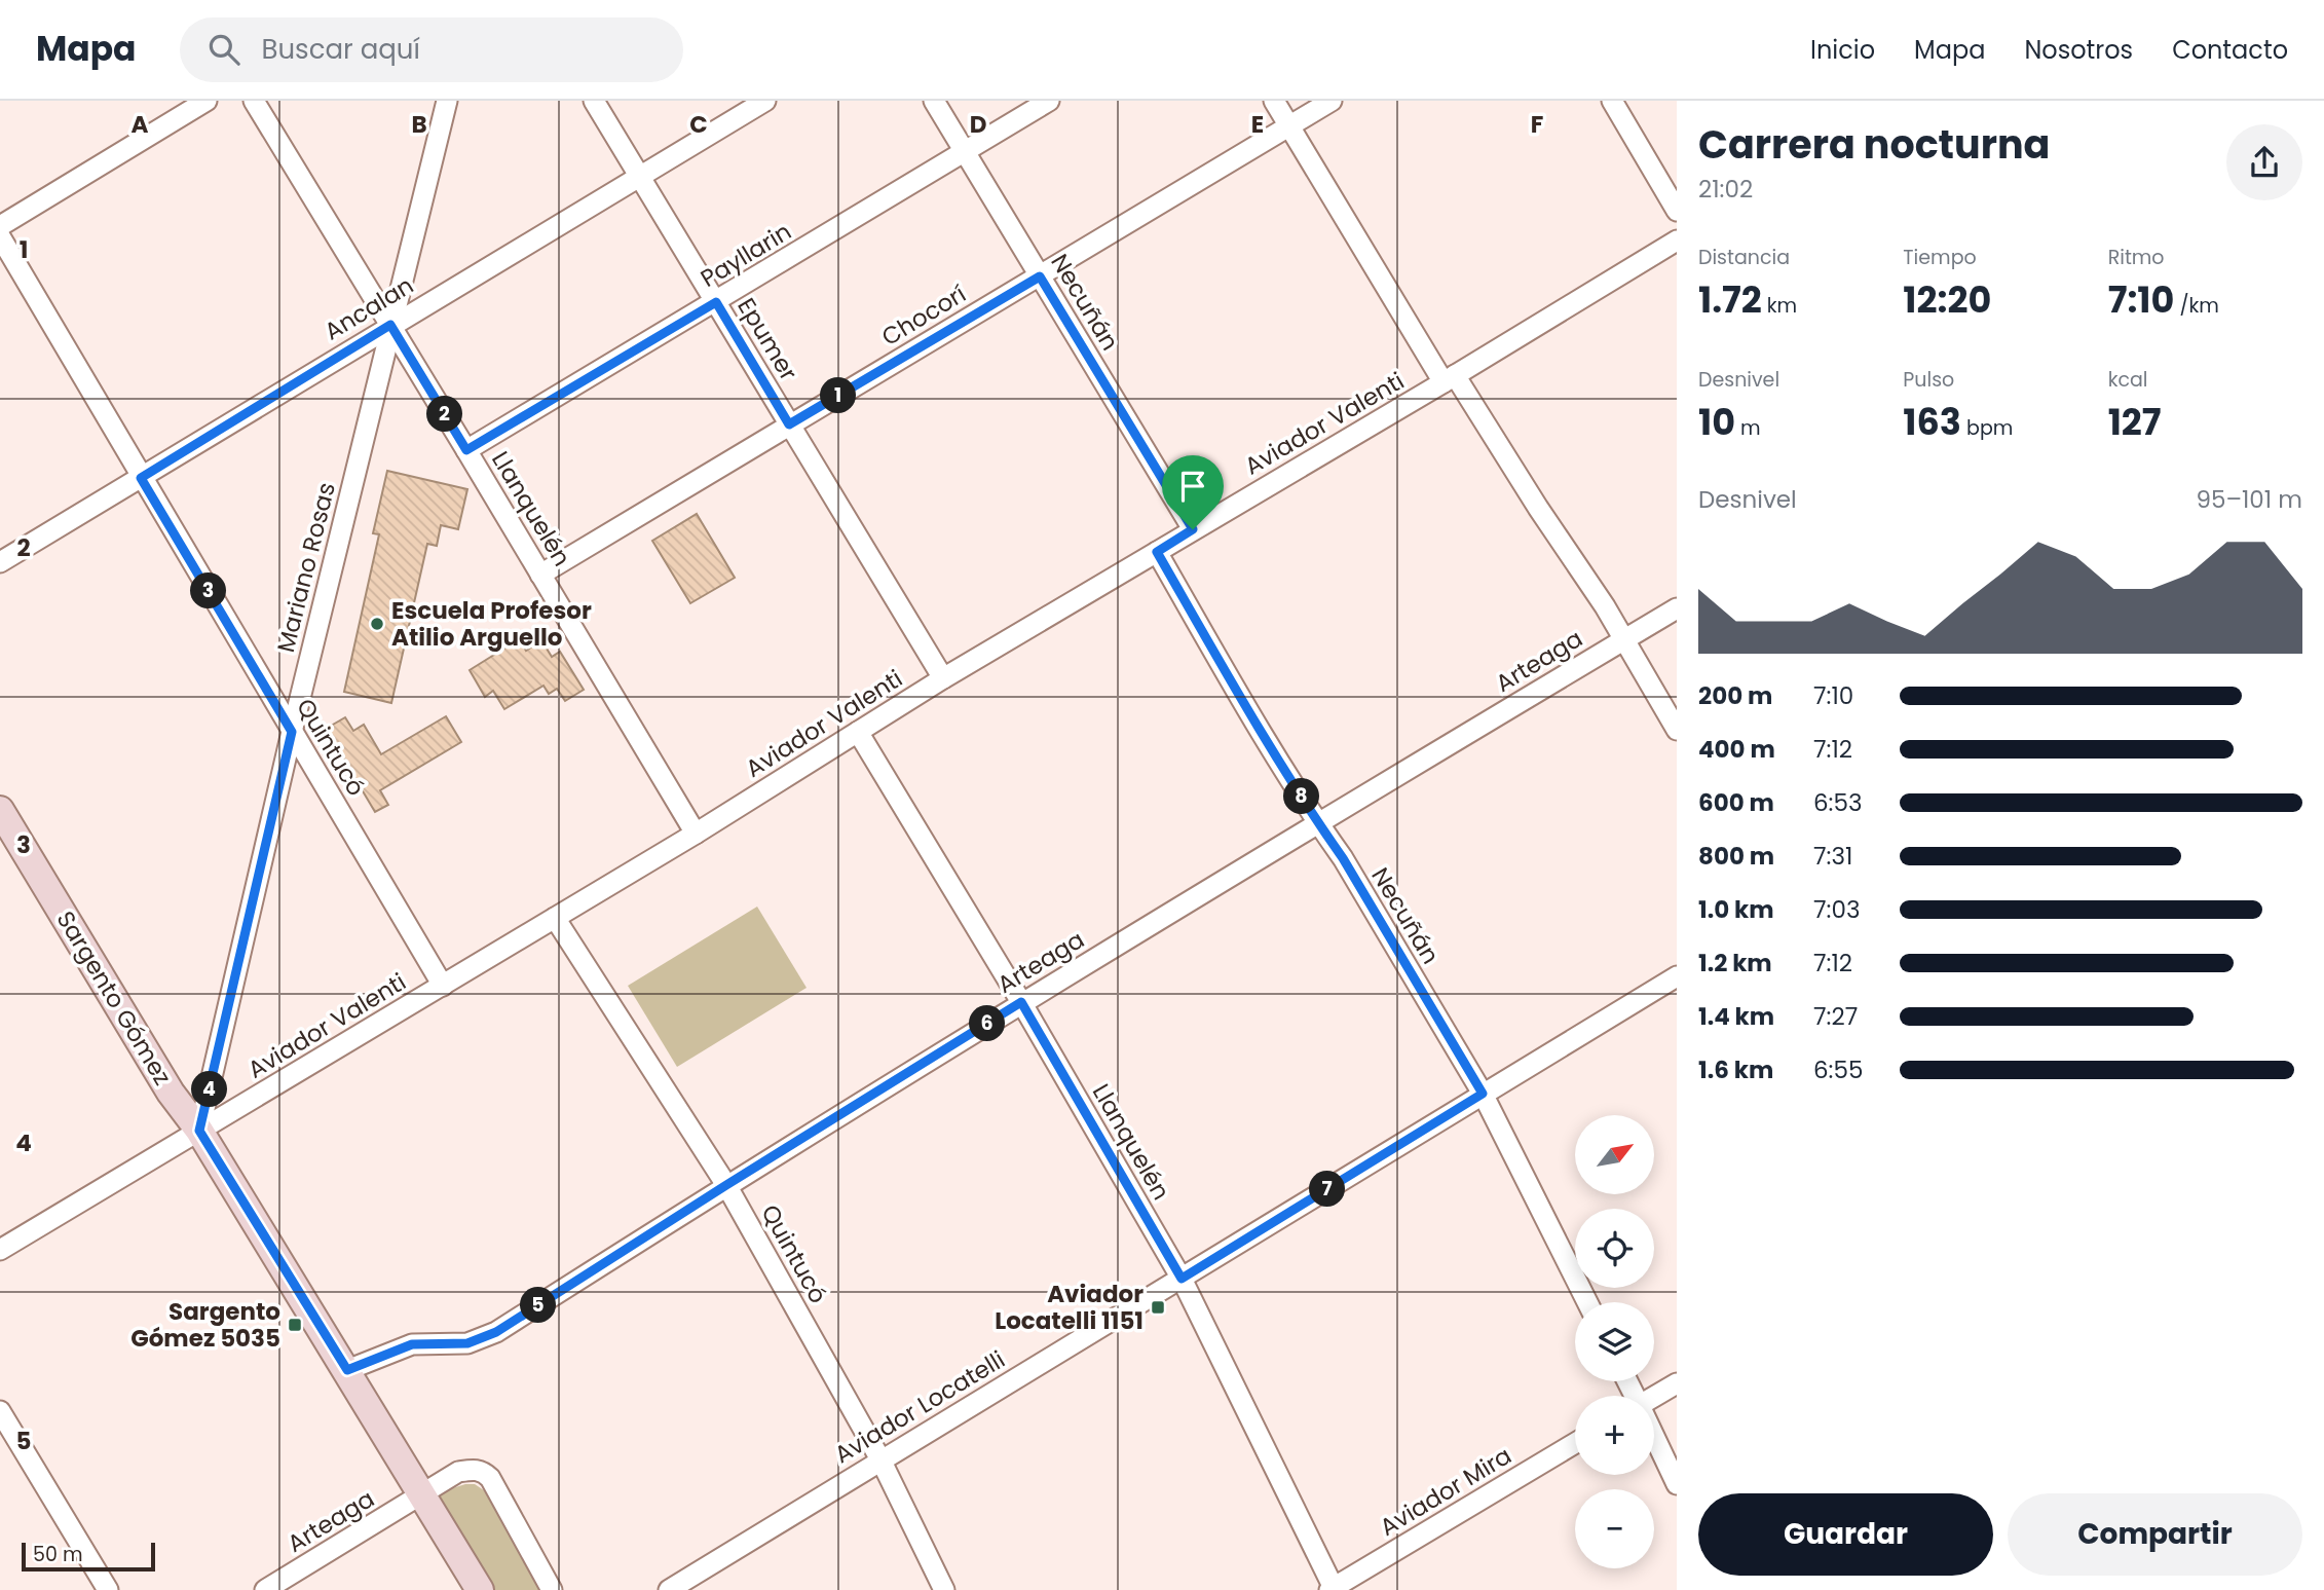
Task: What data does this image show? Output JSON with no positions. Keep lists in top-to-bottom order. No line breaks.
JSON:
{"streets":{"main road":["Sargento Gómez"],"street":["Payllarin","Necuñán","Ancalan","Chocorí","Epumer","Aviador Valenti","Llanquelén","Mariano Rosas","Arteaga","Quintucó","Aviador Locatelli","Aviador Mira"]},"crossings":[["Payllarin","Necuñán"],["Payllarin","Epumer"],["Payllarin","Llanquelén"],["Necuñán","Chocorí"],["Necuñán","Aviador Valenti"],["Necuñán","Arteaga"],["Necuñán","Aviador Locatelli"],["Ancalan","Epumer"],["Ancalan","Llanquelén"],["Ancalan","Mariano Rosas"],["Ancalan","Quintucó"],["Chocorí","Epumer"],["Chocorí","Llanquelén"],["Epumer","Aviador Valenti"],["Aviador Valenti","Llanquelén"],["Aviador Valenti","Mariano Rosas"],["Aviador Valenti","Quintucó"],["Aviador Valenti","Sargento Gómez"],["Llanquelén","Mariano Rosas"],["Llanquelén","Arteaga"],["Llanquelén","Aviador Locatelli"],["Llanquelén","Aviador Mira"],["Mariano Rosas","Quintucó"],["Mariano Rosas","Sargento Gómez"],["Arteaga","Quintucó"],["Arteaga","Sargento Gómez"],["Quintucó","Aviador Locatelli"]],"places":{"other":["Escuela Profesor Atilio Arguello"],"transit":["Aviador Locatelli 1151","Sargento Gómez 5035"]},"scale_bar":"50 m","north":"top right","page":{"header":"Mapa","search":"Buscar aquí","nav":["Inicio","Mapa","Nosotros","Contacto"],"heading":["Carrera nocturna","21:02"],"stats":[["Distancia","1.72 km"],["Tiempo","12:20"],["Ritmo","7:10 /km"],["Desnivel","10 m"],["Pulso","163 bpm"],["kcal","127"]],"pins":["1","2","3","8","6","4","7","5"],"chart":["Desnivel","95–101 m"],"list":[{"name":"200 m","note":"7:10"},{"name":"400 m","note":"7:12"},{"name":"600 m","note":"6:53"},{"name":"800 m","note":"7:31"},{"name":"1.0 km","note":"7:03"},{"name":"1.2 km","note":"7:12"},{"name":"1.4 km","note":"7:27"},{"name":"1.6 km","note":"6:55"}],"map_buttons":["+","−"],"buttons":["Guardar","Compartir"],"scale":"50 m"},"grid":{"columns":["A","B","C","D","E","F"],"rows":["1","2","3","4","5"]}}
